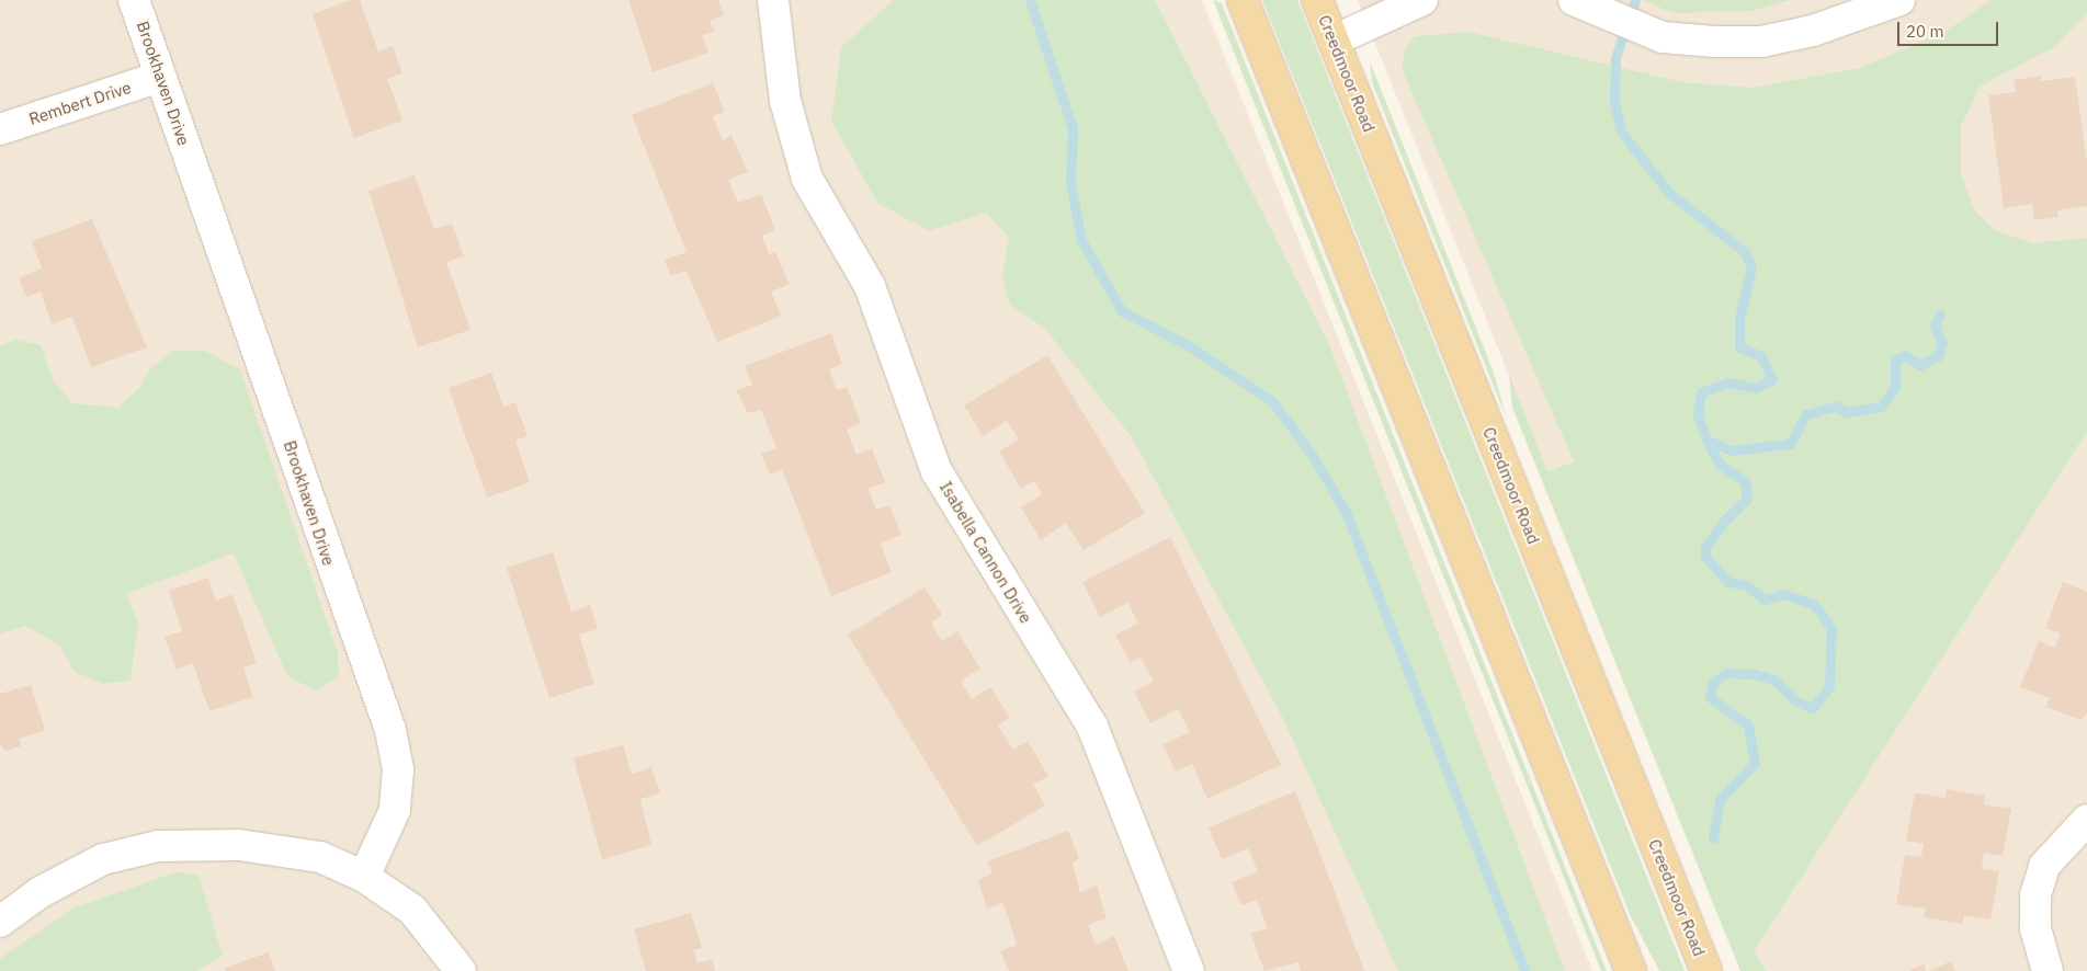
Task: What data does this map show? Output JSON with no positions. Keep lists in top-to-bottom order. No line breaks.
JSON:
{"streets":{"main road":["Creedmoor Road"],"street":["Brookhaven Drive","Rembert Drive","Isabella Cannon Drive"]},"crossings":[["Brookhaven Drive","Rembert Drive"]],"scale_bar":"20 m"}
